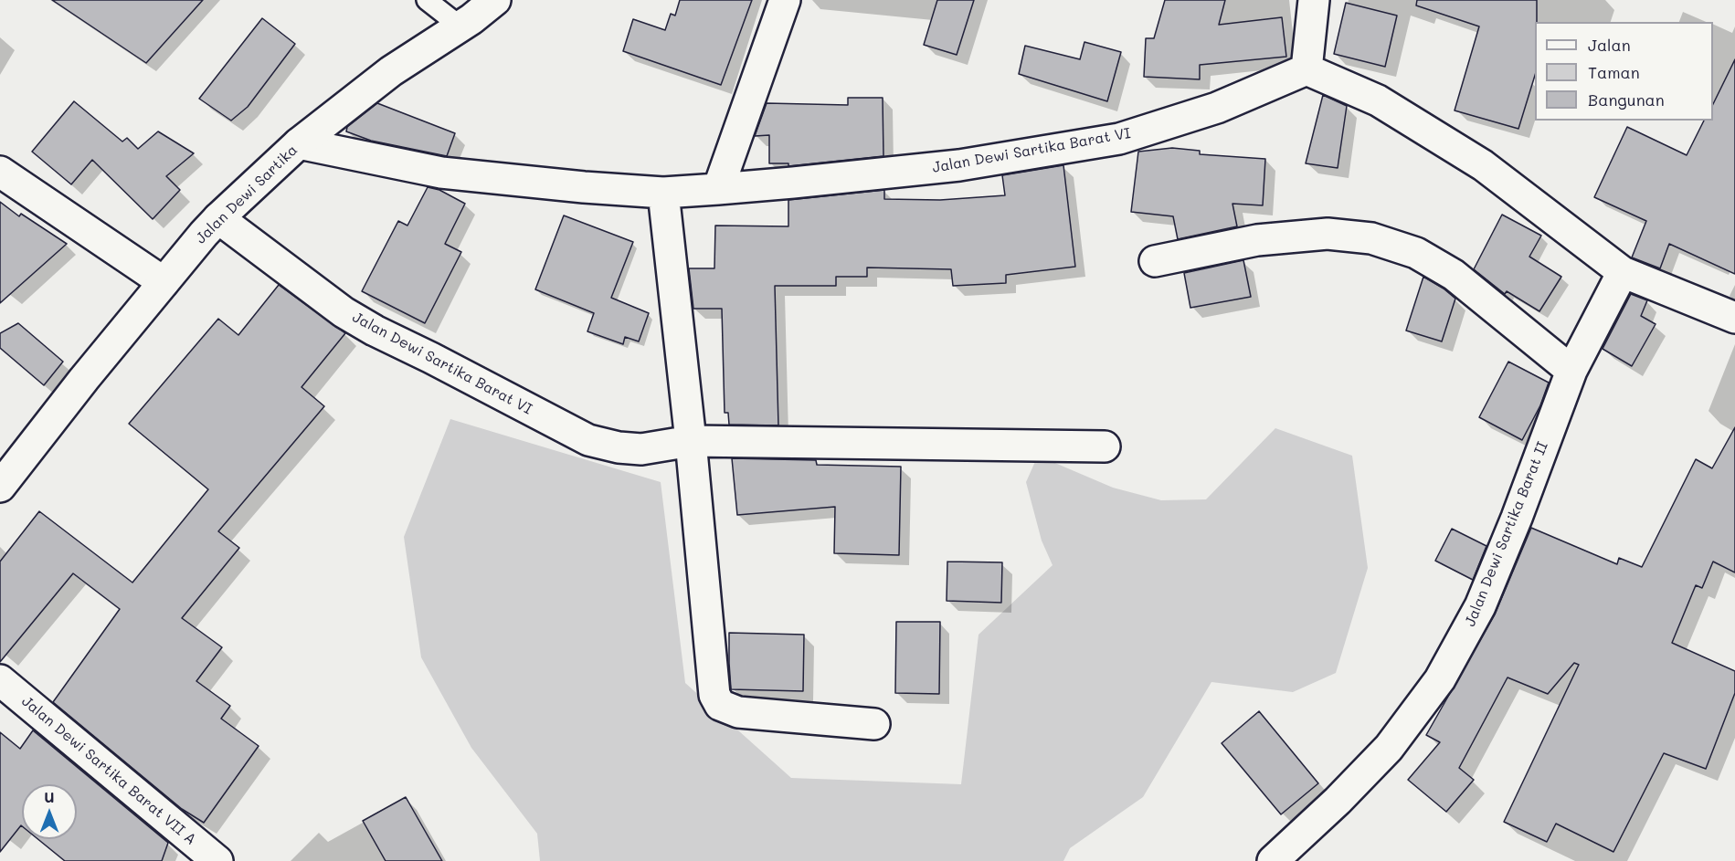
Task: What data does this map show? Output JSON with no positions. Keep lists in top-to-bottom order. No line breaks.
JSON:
{"streets":{"street":["Jalan Dewi Sartika Barat VI","Jalan Dewi Sartika","Jalan Dewi Sartika Barat II","Jalan Dewi Sartika Barat VII A"]},"crossings":[["Jalan Dewi Sartika Barat VI","Jalan Dewi Sartika"]],"legend":["Jalan","Taman","Bangunan"],"north":"top"}
